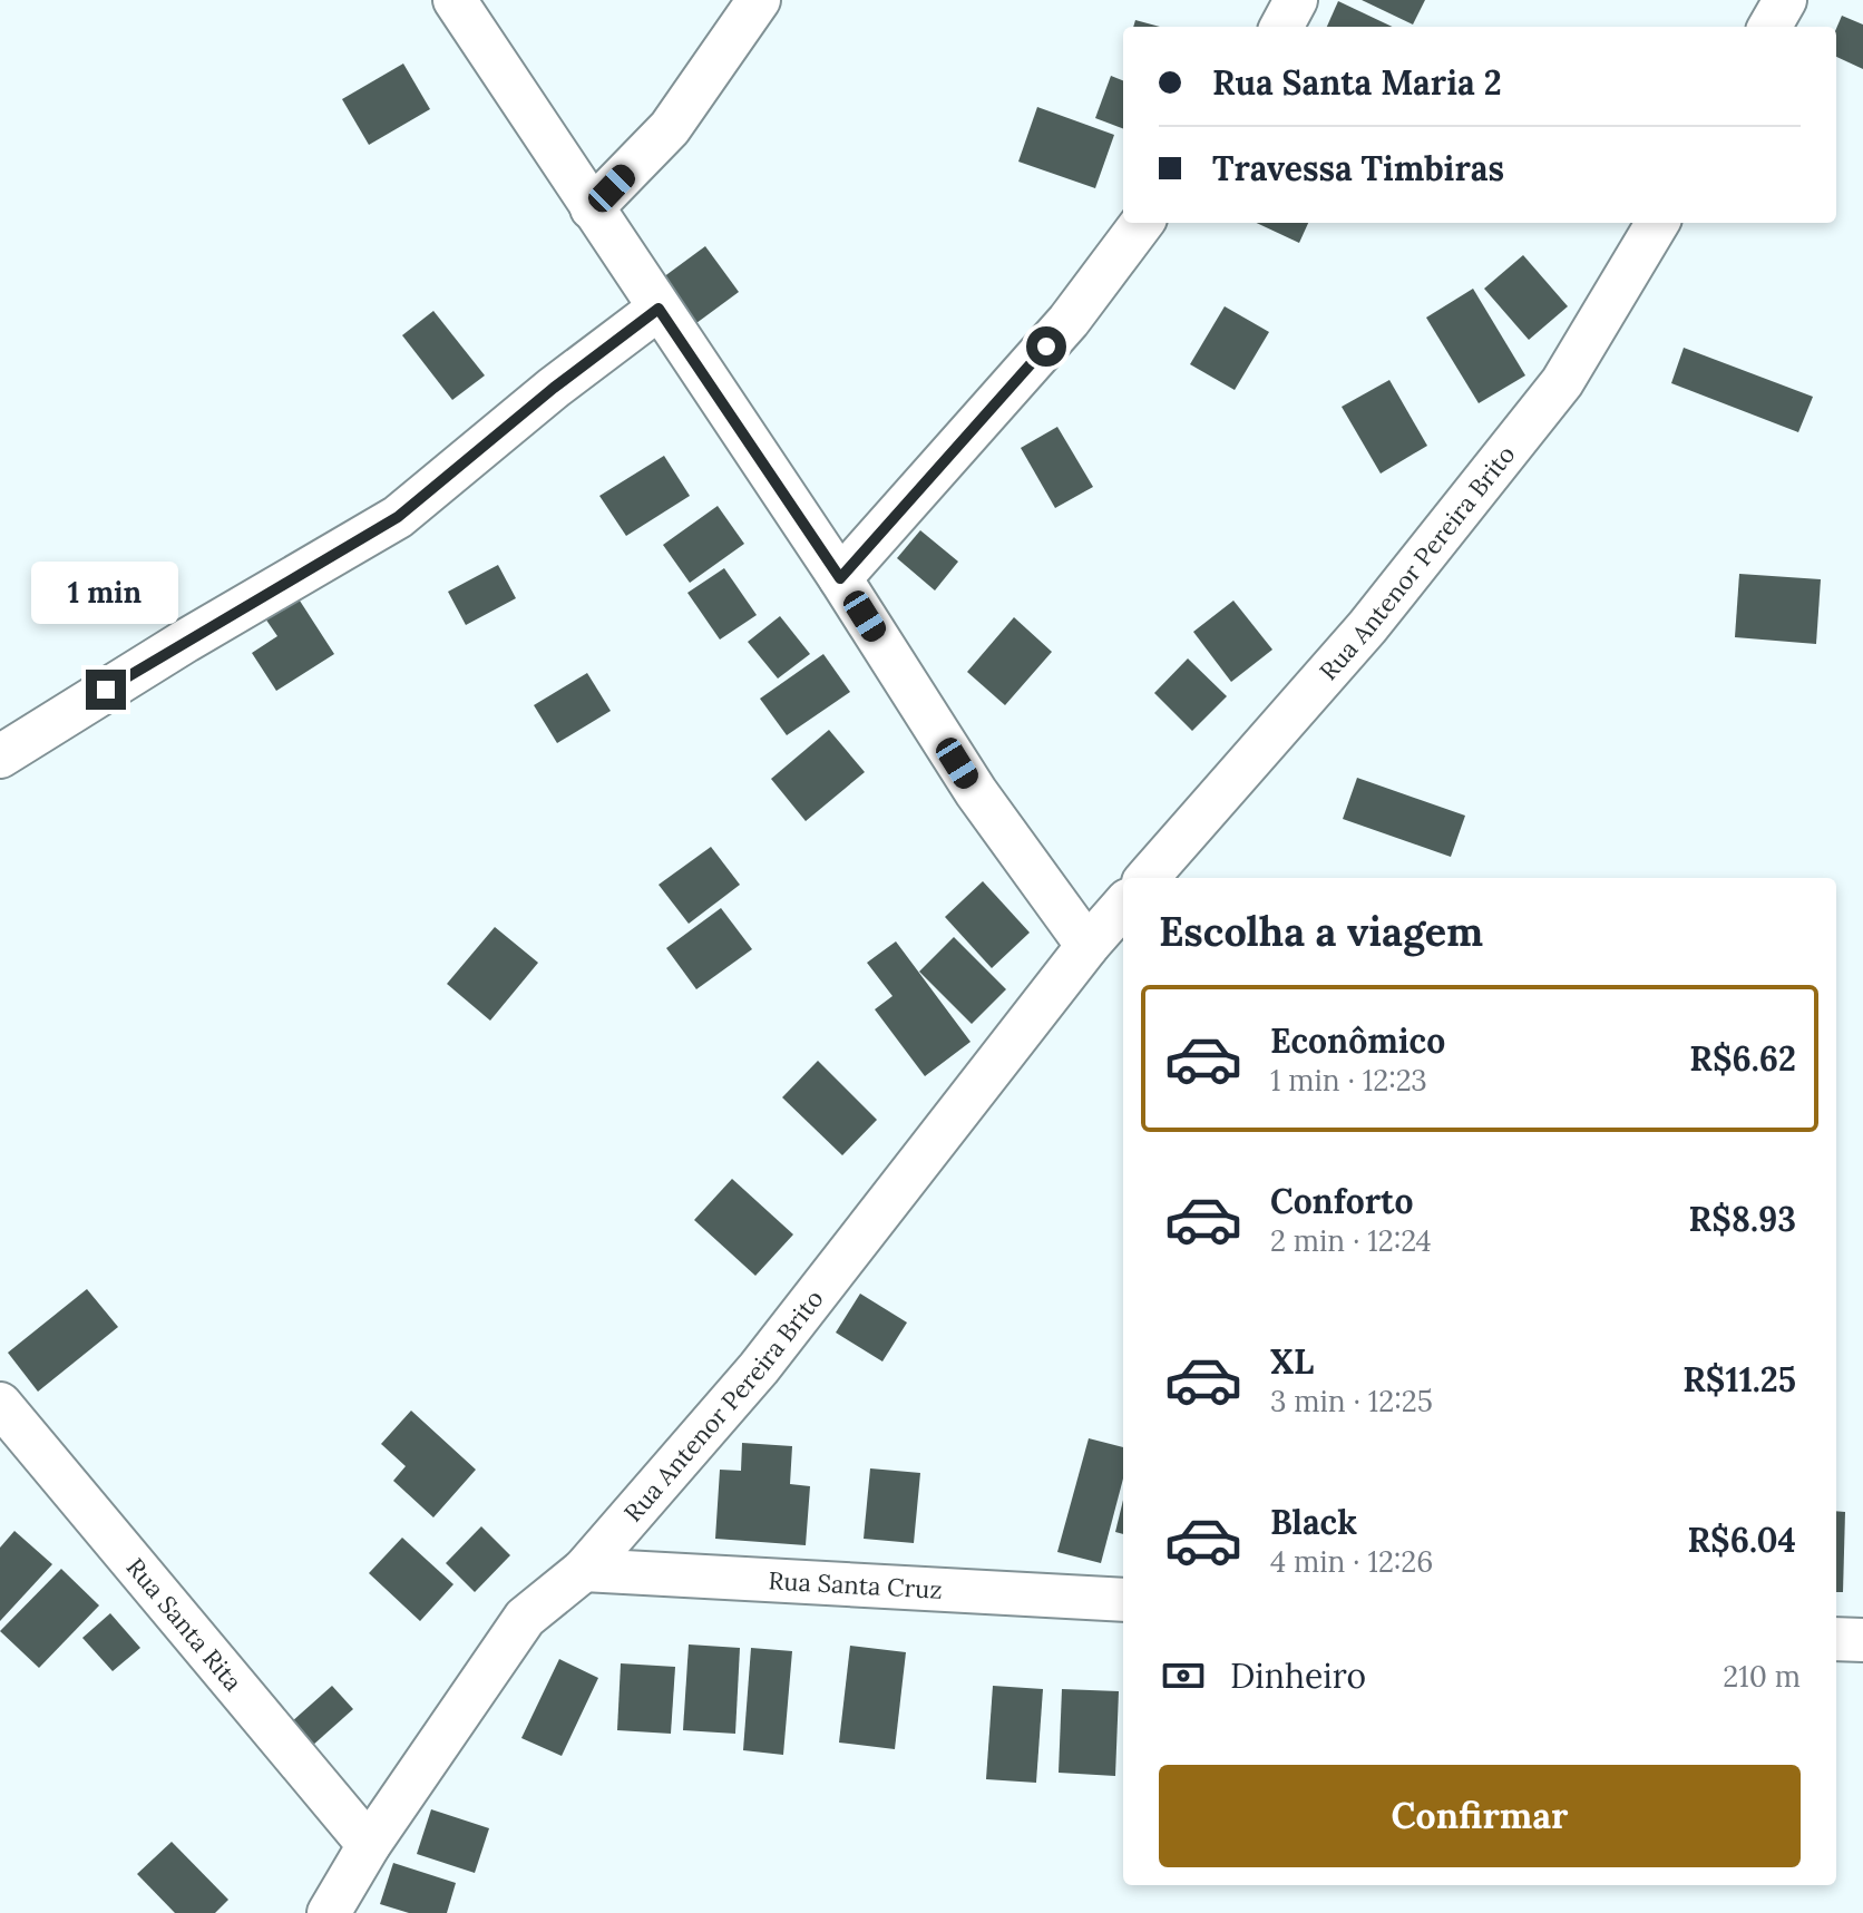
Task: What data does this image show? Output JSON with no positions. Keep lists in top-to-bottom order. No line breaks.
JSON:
{"streets":{"street":["Rua Antenor Pereira Brito","Rua Santa Cruz","Rua Santa Rita"]},"crossings":[["Rua Antenor Pereira Brito","Rua Santa Cruz"],["Rua Antenor Pereira Brito","Rua Santa Rita"]],"page":{"banner":["Rua Santa Maria 2","Travessa Timbiras"],"bubble":"1 min","heading":"Escolha a viagem","list":[{"name":"Econômico","note":"1 min · 12:23","value":"R$6.62"},{"name":"Conforto","note":"2 min · 12:24","value":"R$8.93"},{"name":"XL","note":"3 min · 12:25","value":"R$11.25"},{"name":"Black","note":"4 min · 12:26","value":"R$6.04"}],"pay":["Dinheiro","210 m"],"buttons":"Confirmar"}}
